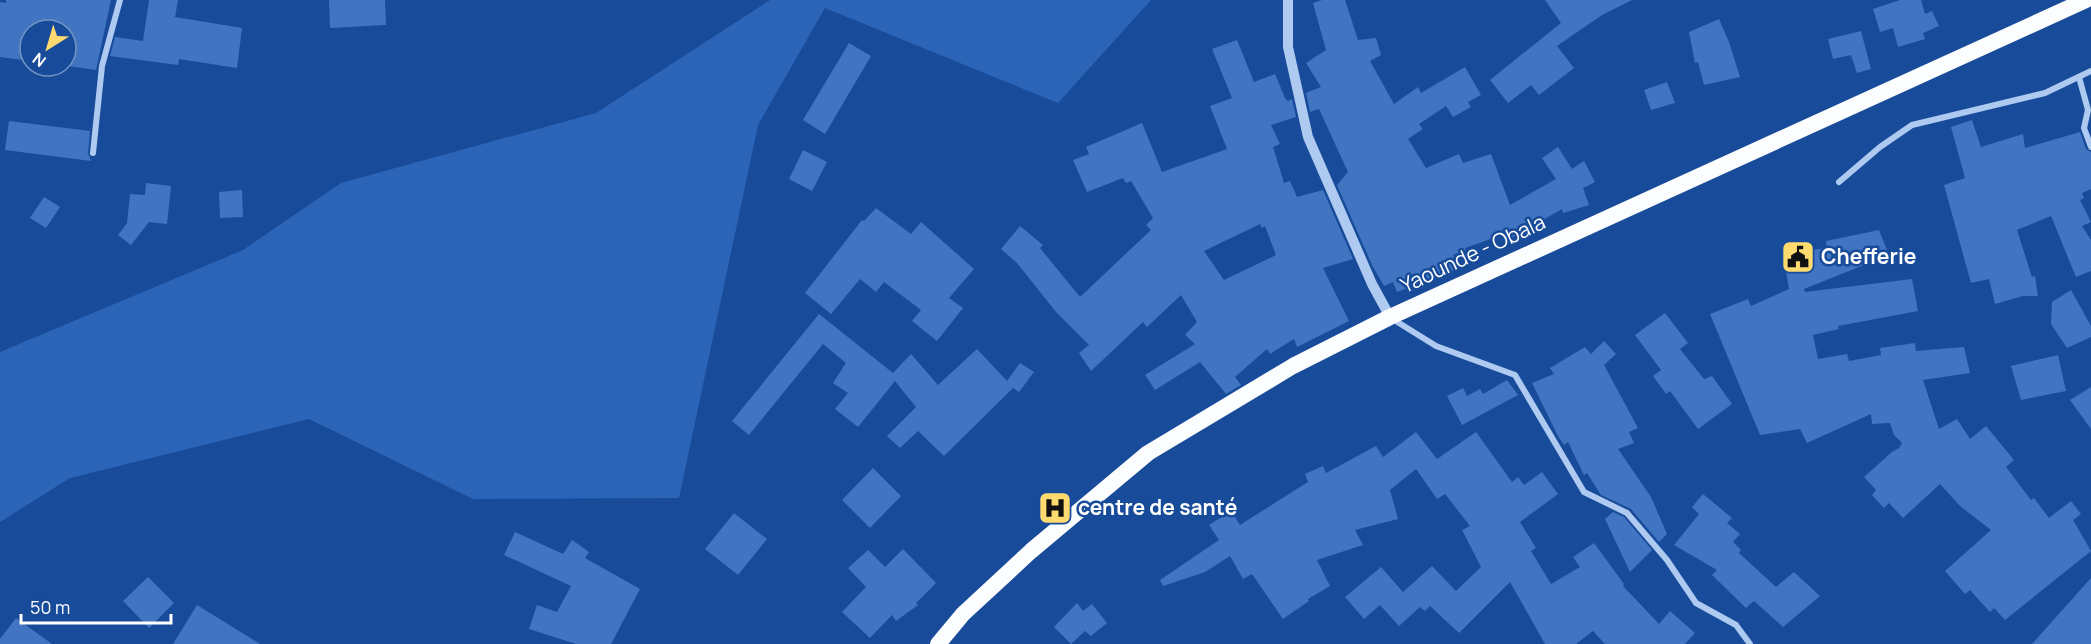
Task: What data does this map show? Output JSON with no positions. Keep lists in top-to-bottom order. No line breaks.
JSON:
{"streets":{"highway":["Yaounde - Obala"]},"places":{"public building":["Chefferie"],"hospital":["centre de santé"]},"scale_bar":"50 m","north":"bottom left"}
